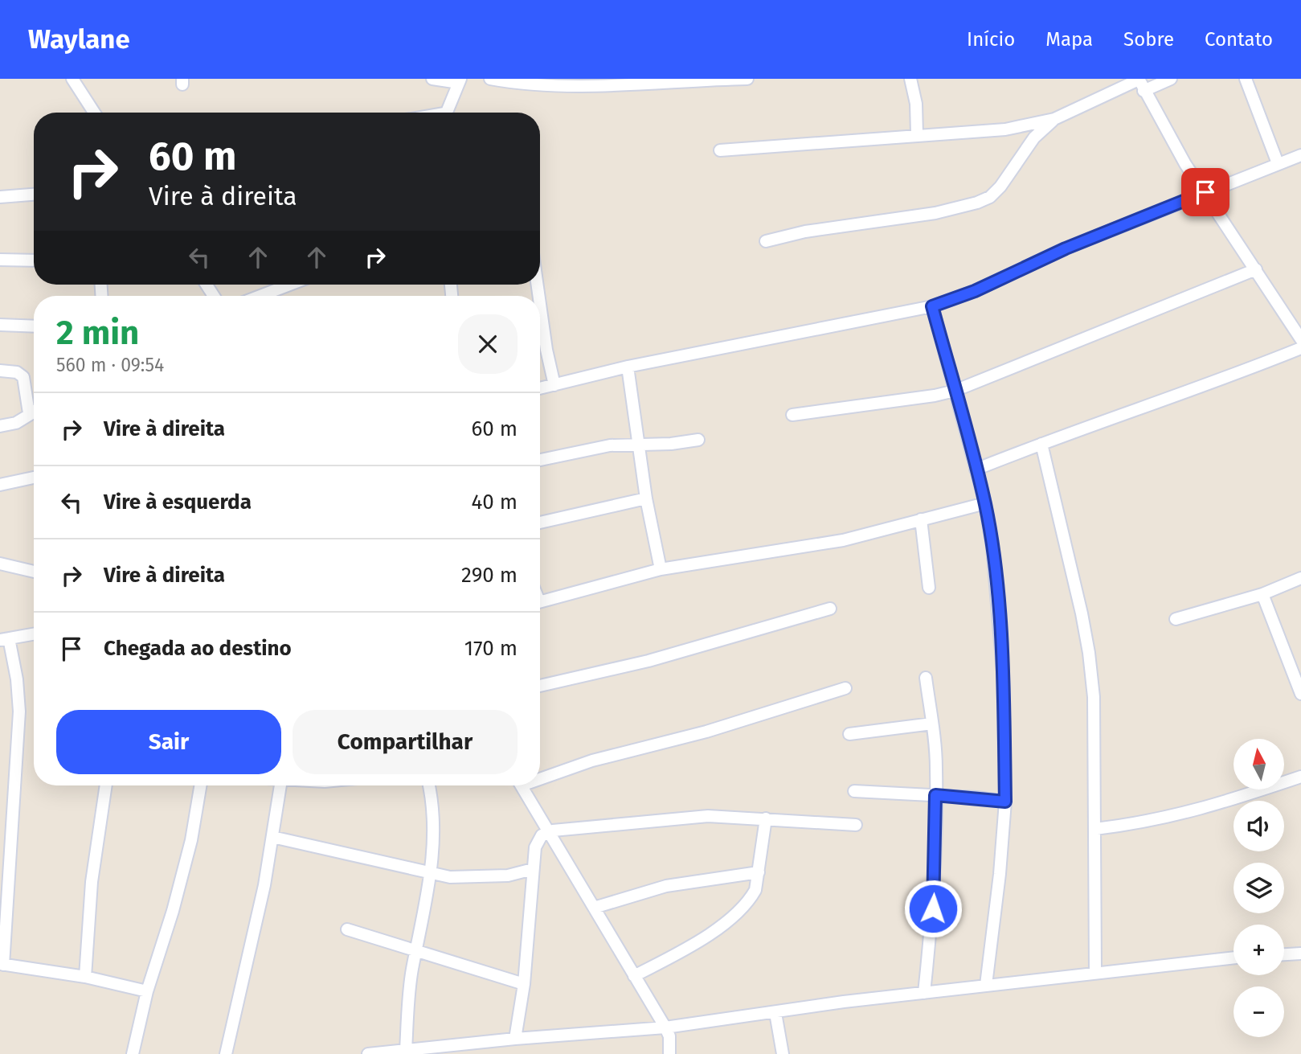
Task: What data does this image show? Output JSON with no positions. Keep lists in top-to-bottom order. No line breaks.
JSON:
{"north":"top","page":{"header":"Waylane","nav":["Início","Mapa","Sobre","Contato"],"turn":["60 m","Vire à direita"],"heading":["2 min","560 m · 09:54"],"list":[{"name":"Vire à direita","value":"60 m"},{"name":"Vire à esquerda","value":"40 m"},{"name":"Vire à direita","value":"290 m"},{"name":"Chegada ao destino","value":"170 m"}],"buttons":["Sair","Compartilhar"],"map_buttons":["+","−"]}}
